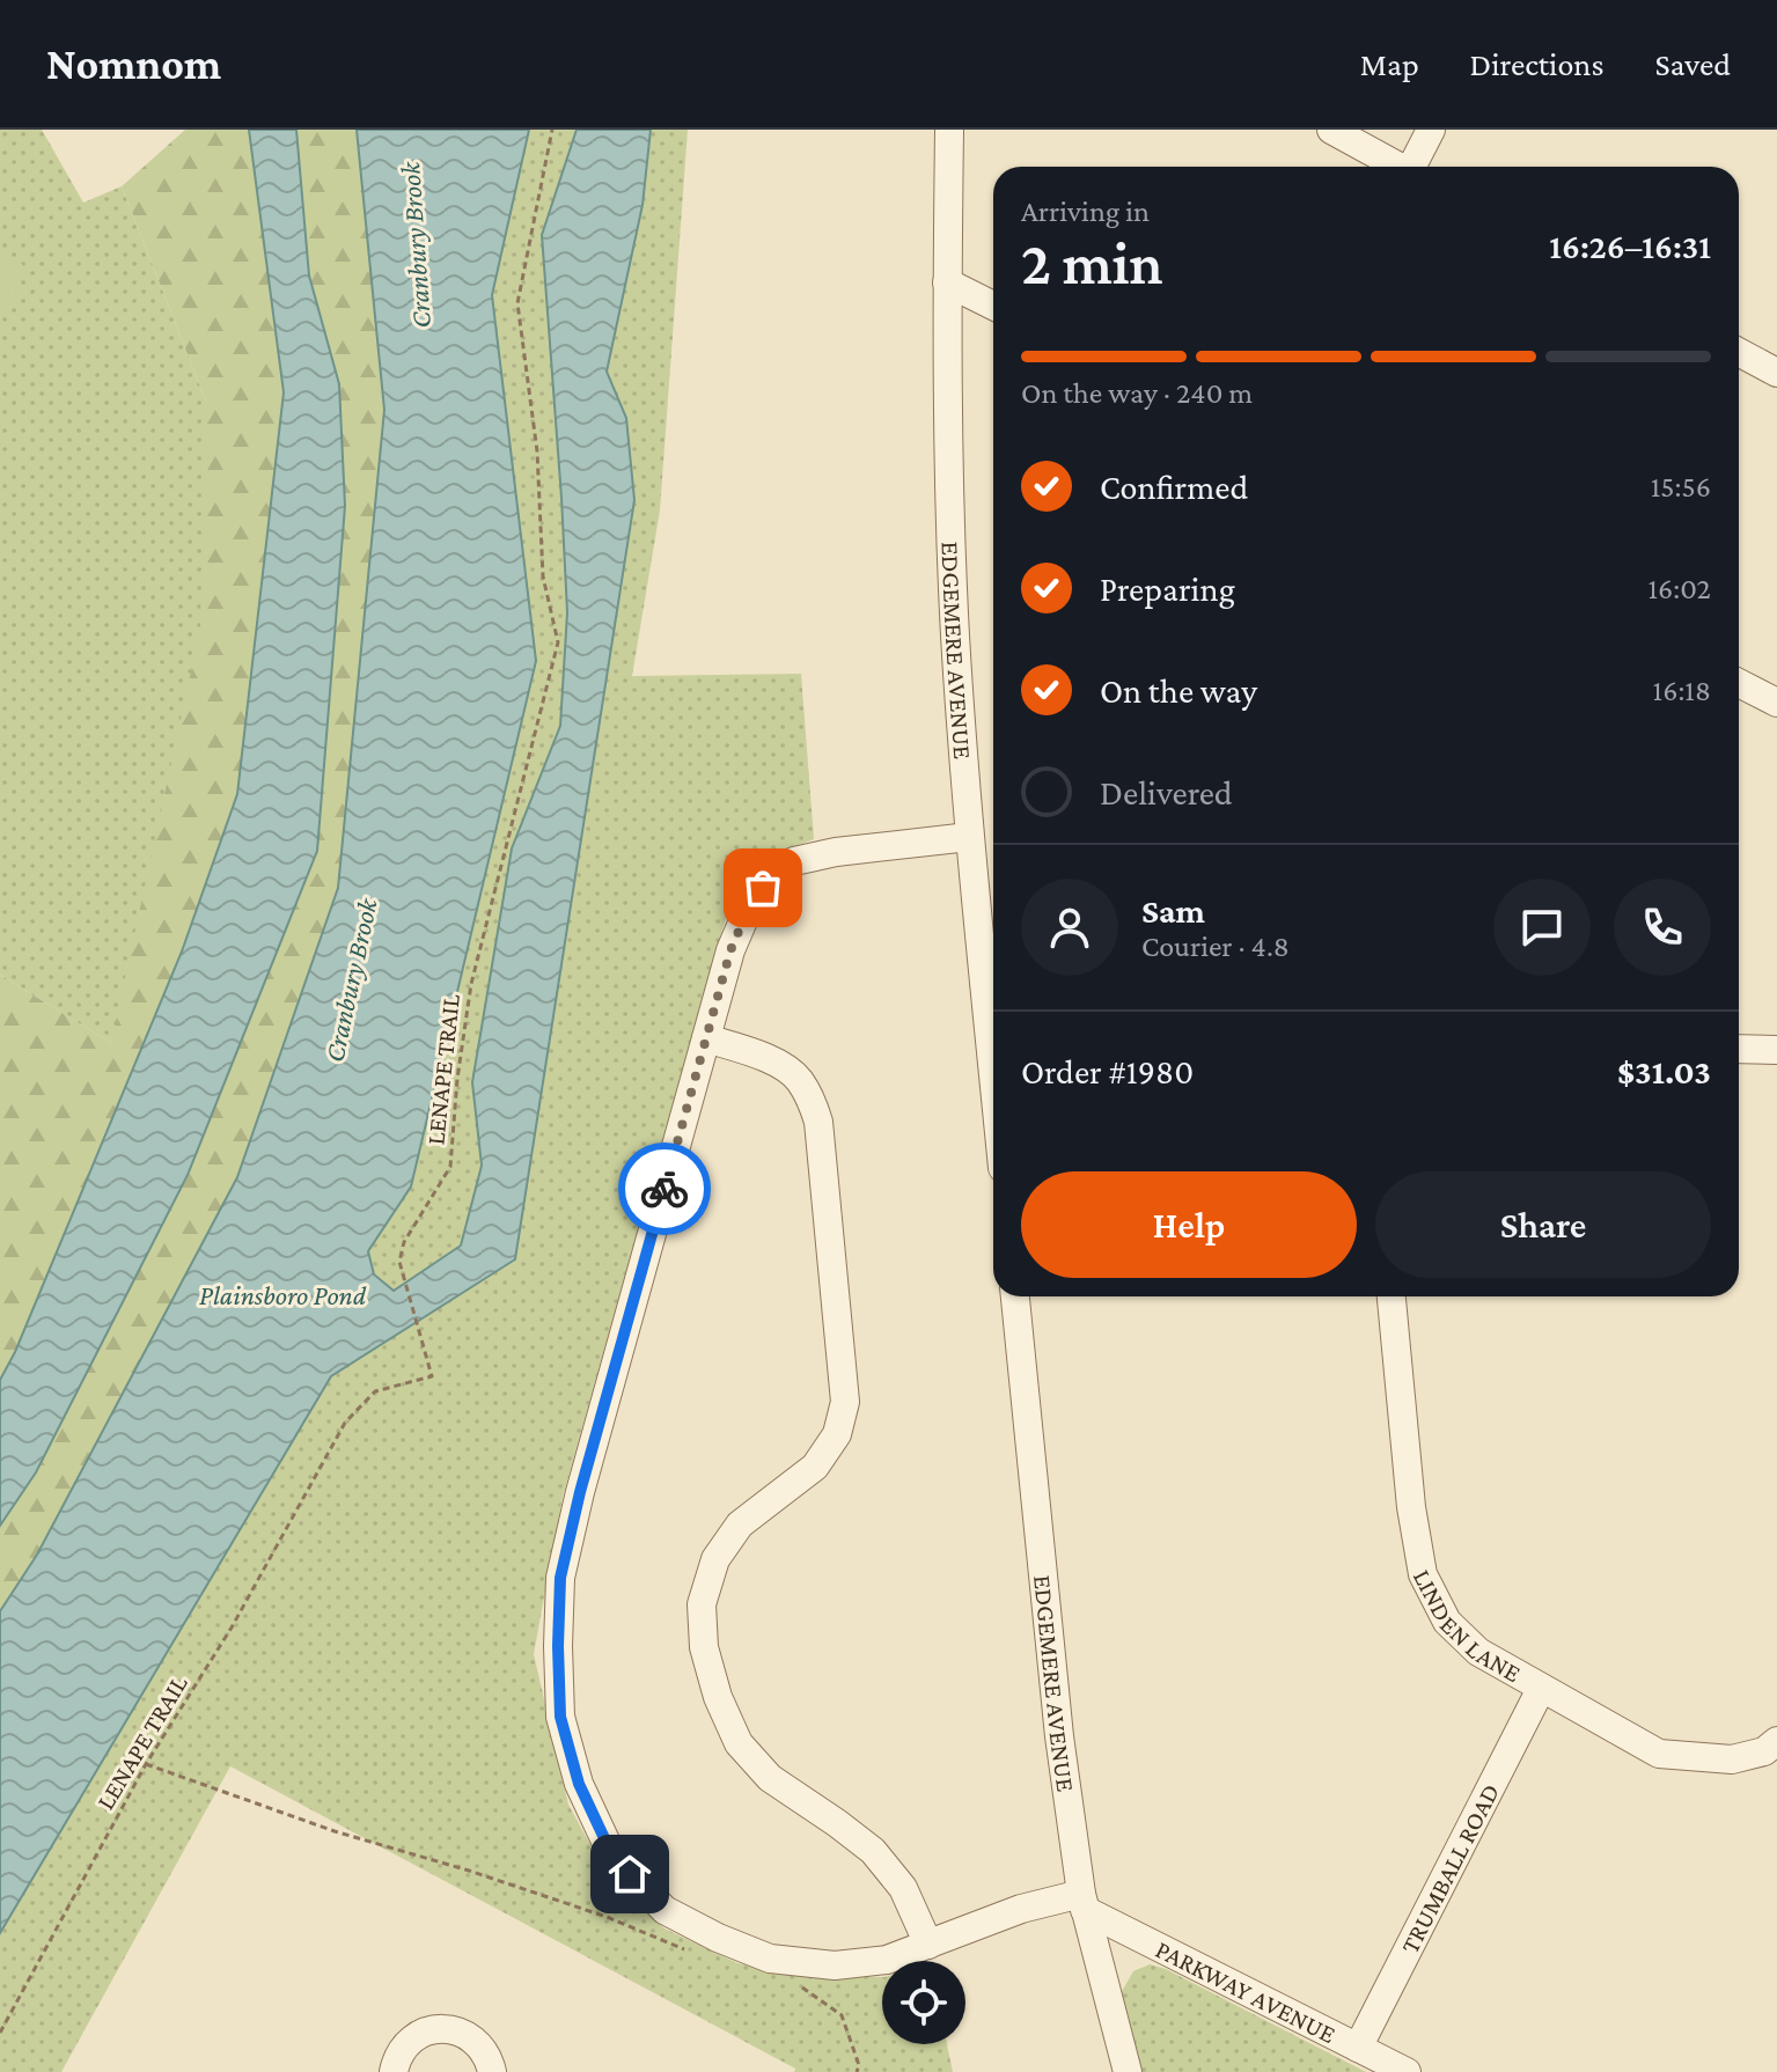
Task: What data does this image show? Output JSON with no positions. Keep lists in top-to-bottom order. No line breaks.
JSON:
{"streets":{"street":["EDGEMERE AVENUE","LINDEN LANE","TRUMBALL ROAD","PARKWAY AVENUE"],"path":["LENAPE TRAIL"]},"crossings":[["EDGEMERE AVENUE","PARKWAY AVENUE"],["LINDEN LANE","TRUMBALL ROAD"],["TRUMBALL ROAD","PARKWAY AVENUE"]],"water":["Cranbury Brook","Plainsboro Pond"],"page":{"header":"Nomnom","nav":["Map","Directions","Saved"],"heading":["2 min","Arriving in","16:26–16:31"],"panel":["Sam","Courier · 4.8","Order #1980","$31.03"],"bar":"On the way · 240 m","list":[["Confirmed","15:56"],["Preparing","16:02"],["On the way","16:18"],"Delivered"],"buttons":["Help","Share"]}}
